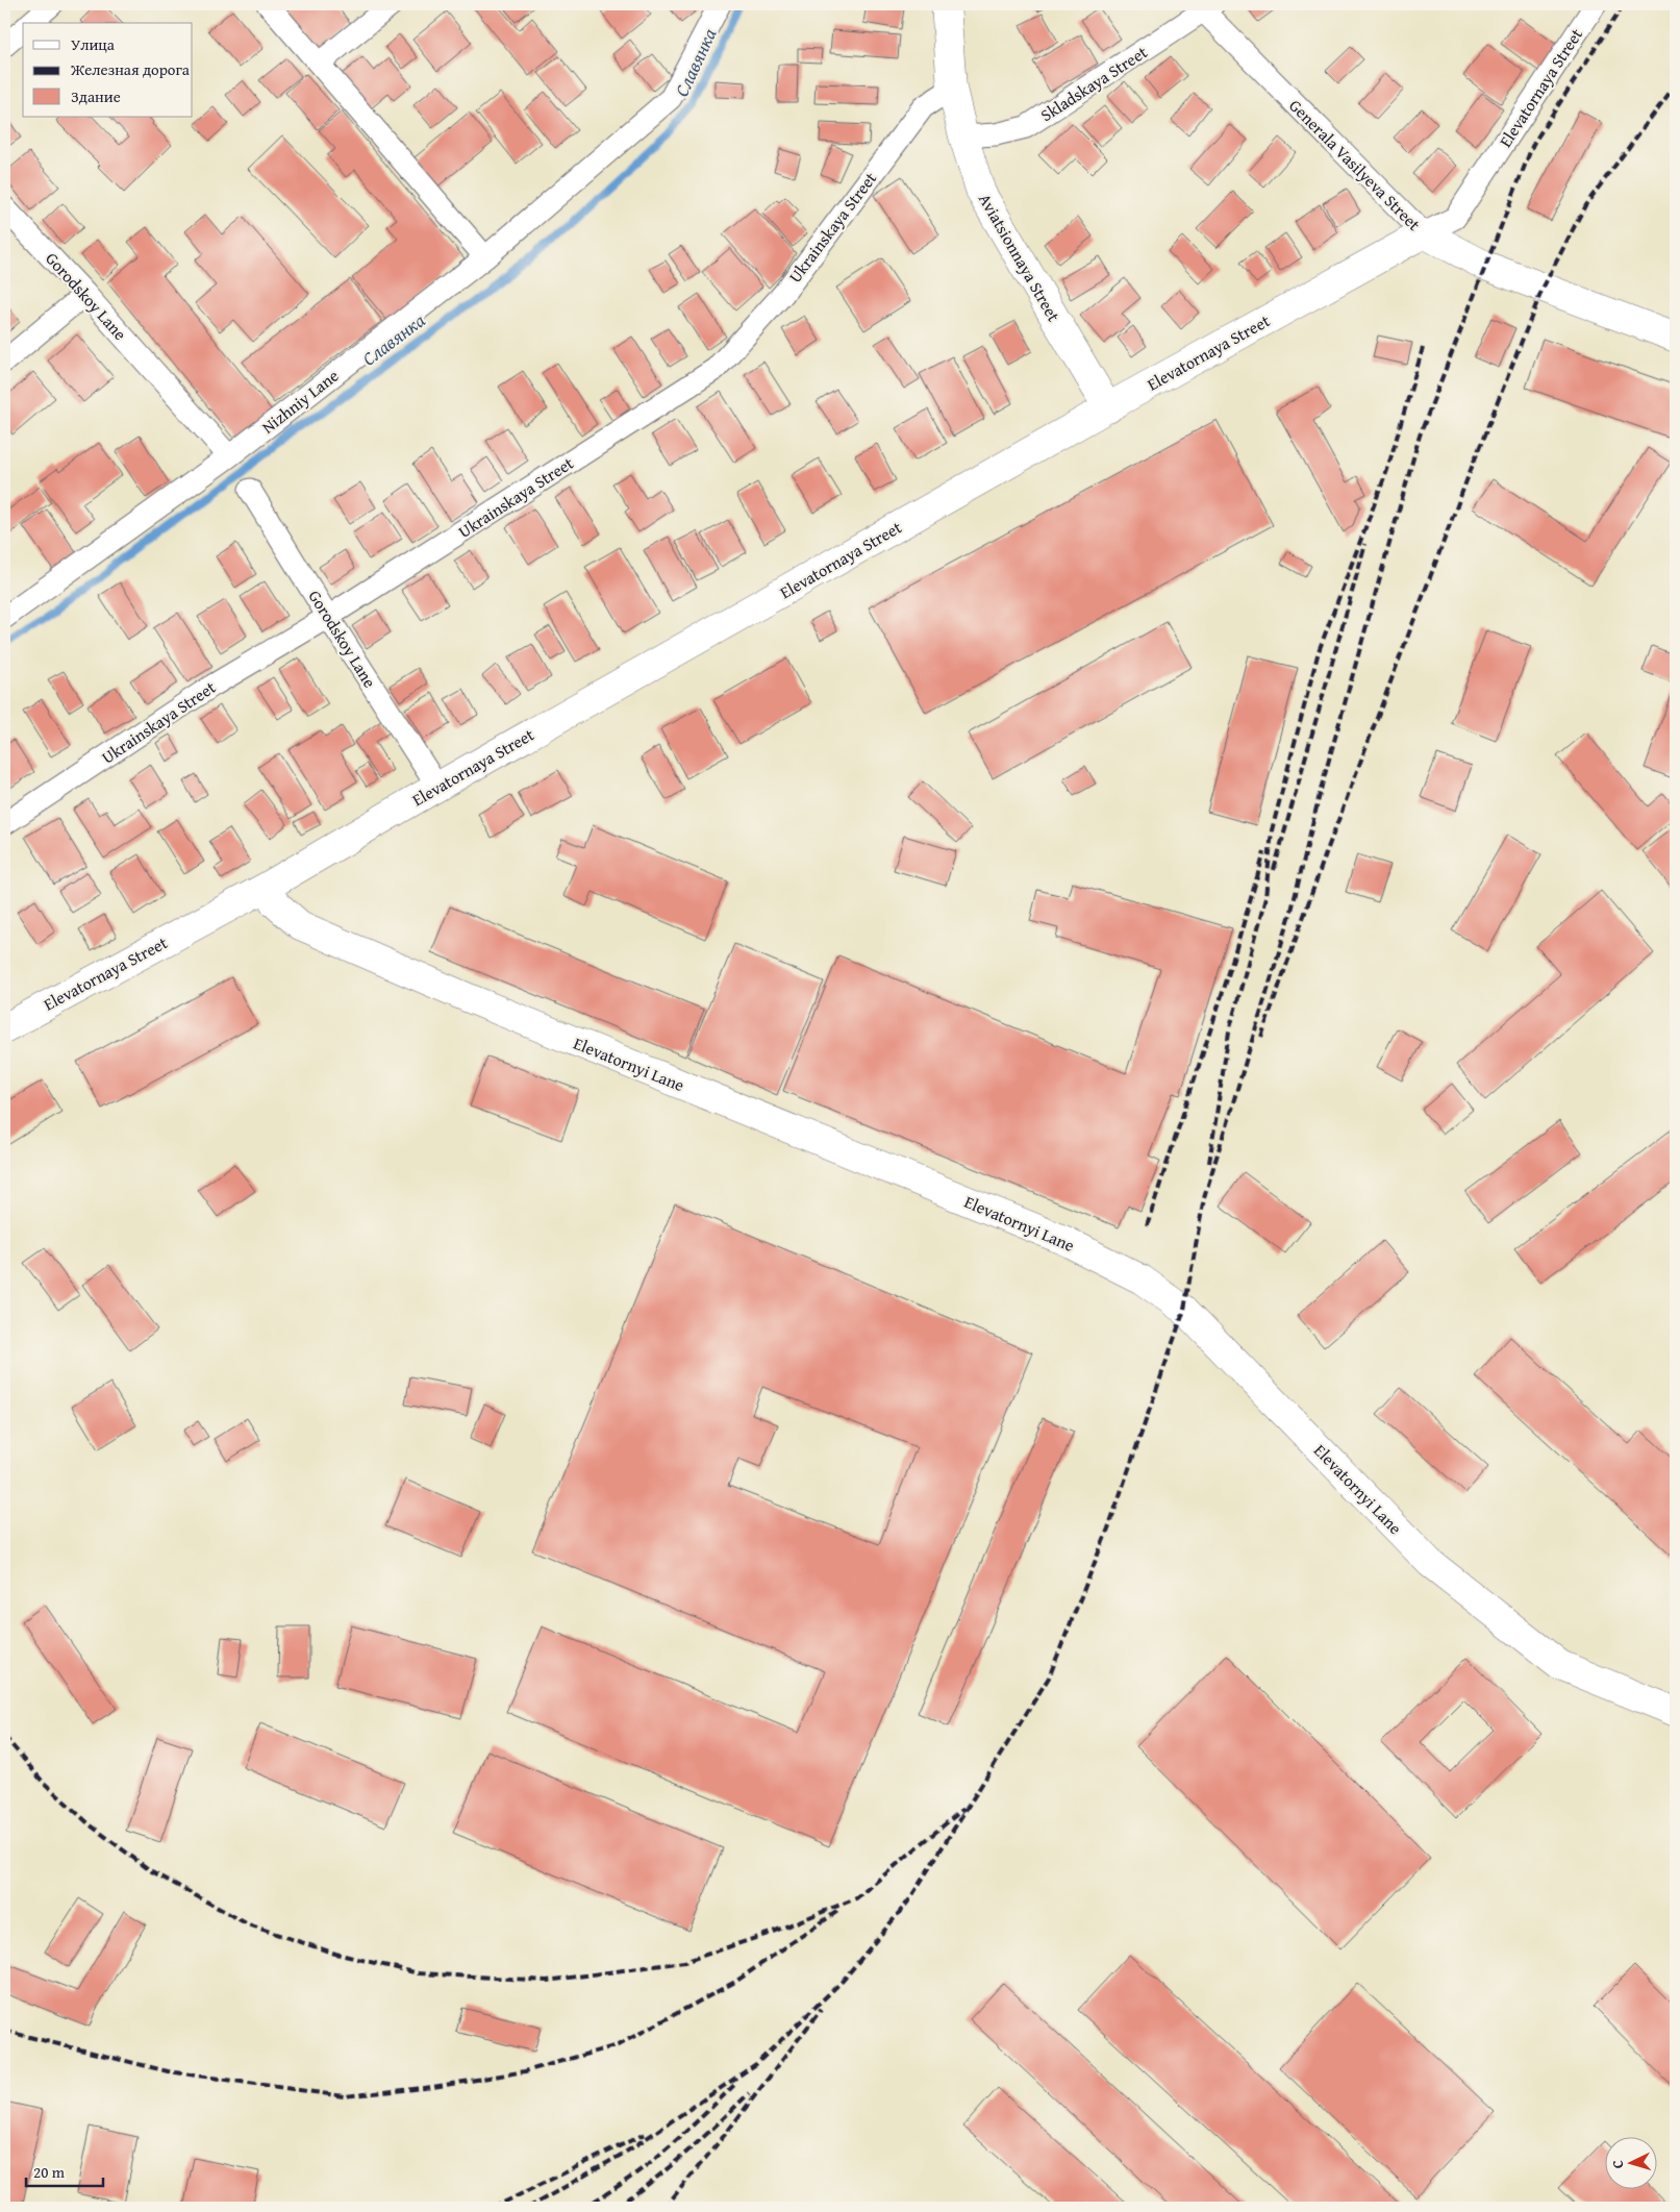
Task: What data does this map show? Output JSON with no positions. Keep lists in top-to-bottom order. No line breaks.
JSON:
{"streets":{"main road":["Elevatornaya Street","Generala Vasilyeva Street","Aviatsionnaya Street","Elevatornyi Lane"],"street":["Skladskaya Street","Ukrainskaya Street","Gorodskoy Lane","Nizhniy Lane"]},"crossings":[["Skladskaya Street","Generala Vasilyeva Street"],["Skladskaya Street","Aviatsionnaya Street"],["Elevatornaya Street","Generala Vasilyeva Street"],["Elevatornaya Street","Aviatsionnaya Street"],["Elevatornaya Street","Gorodskoy Lane"],["Elevatornaya Street","Elevatornyi Lane"],["Ukrainskaya Street","Aviatsionnaya Street"],["Ukrainskaya Street","Gorodskoy Lane"],["Gorodskoy Lane","Nizhniy Lane"]],"water":["Славянка"],"legend":["Улица","Железная дорога","Здание"],"scale_bar":"20 m","north":"left"}
